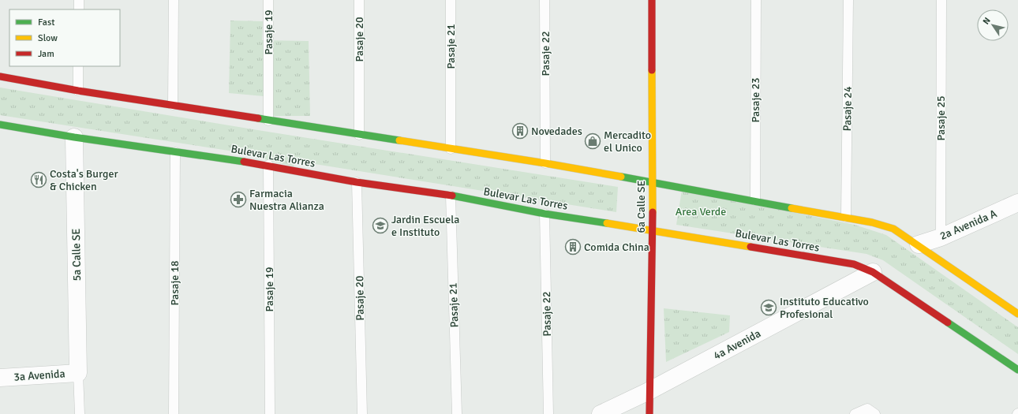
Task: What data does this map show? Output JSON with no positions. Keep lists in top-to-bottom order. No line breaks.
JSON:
{"streets":{"street":["Bulevar Las Torres","6a Calle SE","2a Avenida A","5a Calle SE","4a Avenida","3a Avenida"],"lane":["Pasaje 19","Pasaje 20","Pasaje 21","Pasaje 22","Pasaje 23","Pasaje 24","Pasaje 25","Pasaje 18"]},"crossings":[["Pasaje 19","Bulevar Las Torres"],["Pasaje 20","Bulevar Las Torres"],["Pasaje 21","Bulevar Las Torres"],["Pasaje 22","Bulevar Las Torres"],["Pasaje 25","2a Avenida A"],["Bulevar Las Torres","6a Calle SE"],["Bulevar Las Torres","5a Calle SE"],["Bulevar Las Torres","Pasaje 18"],["Bulevar Las Torres","4a Avenida"],["6a Calle SE","4a Avenida"],["5a Calle SE","3a Avenida"]],"parks":["Area Verde"],"places":{"building":["Novedades","Comida China"],"shop":["Mercadito el Unico"],"restaurant":["Costa's Burger & Chicken"],"pharmacy":["Farmacia Nuestra Alianza"],"school or university":["Jardin Escuela e Instituto","Instituto Educativo Profesional"]},"legend":["Fast","Slow","Jam"],"north":"top left"}
